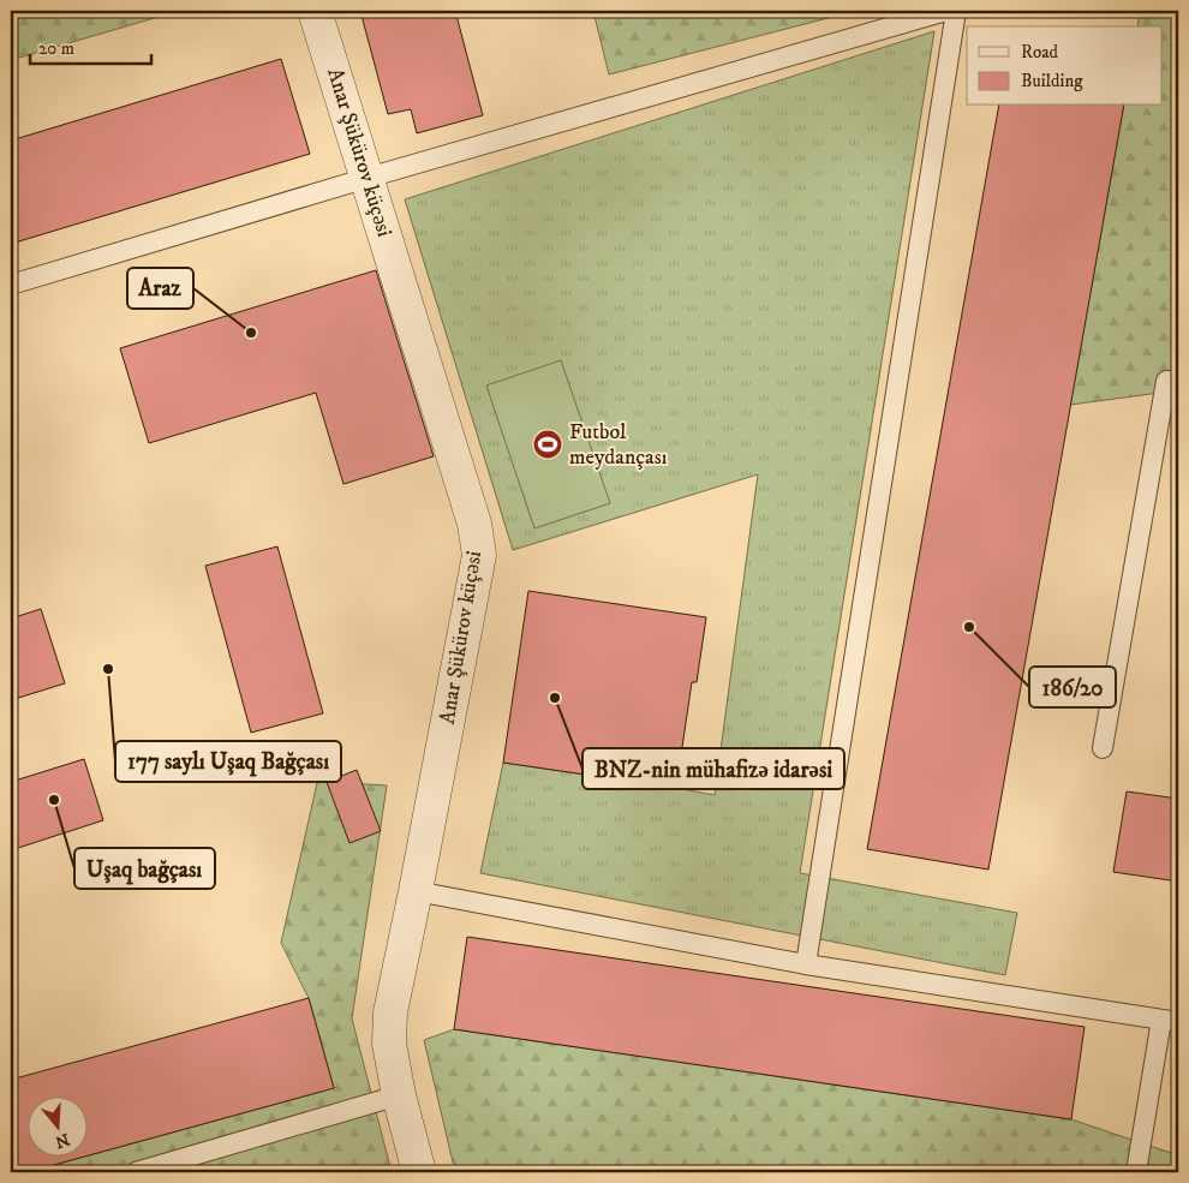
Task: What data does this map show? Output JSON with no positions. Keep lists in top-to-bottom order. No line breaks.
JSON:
{"streets":{"street":["Anar Şükürov küçəsi"]},"places":{"other":["Araz","186/20","177 saylı Uşaq Bağçası","BNZ-nin mühafizə idarəsi","Uşaq bağçası"],"sports":["Futbol meydançası"]},"legend":["Road","Building"],"scale_bar":"20 m","north":"bottom"}
